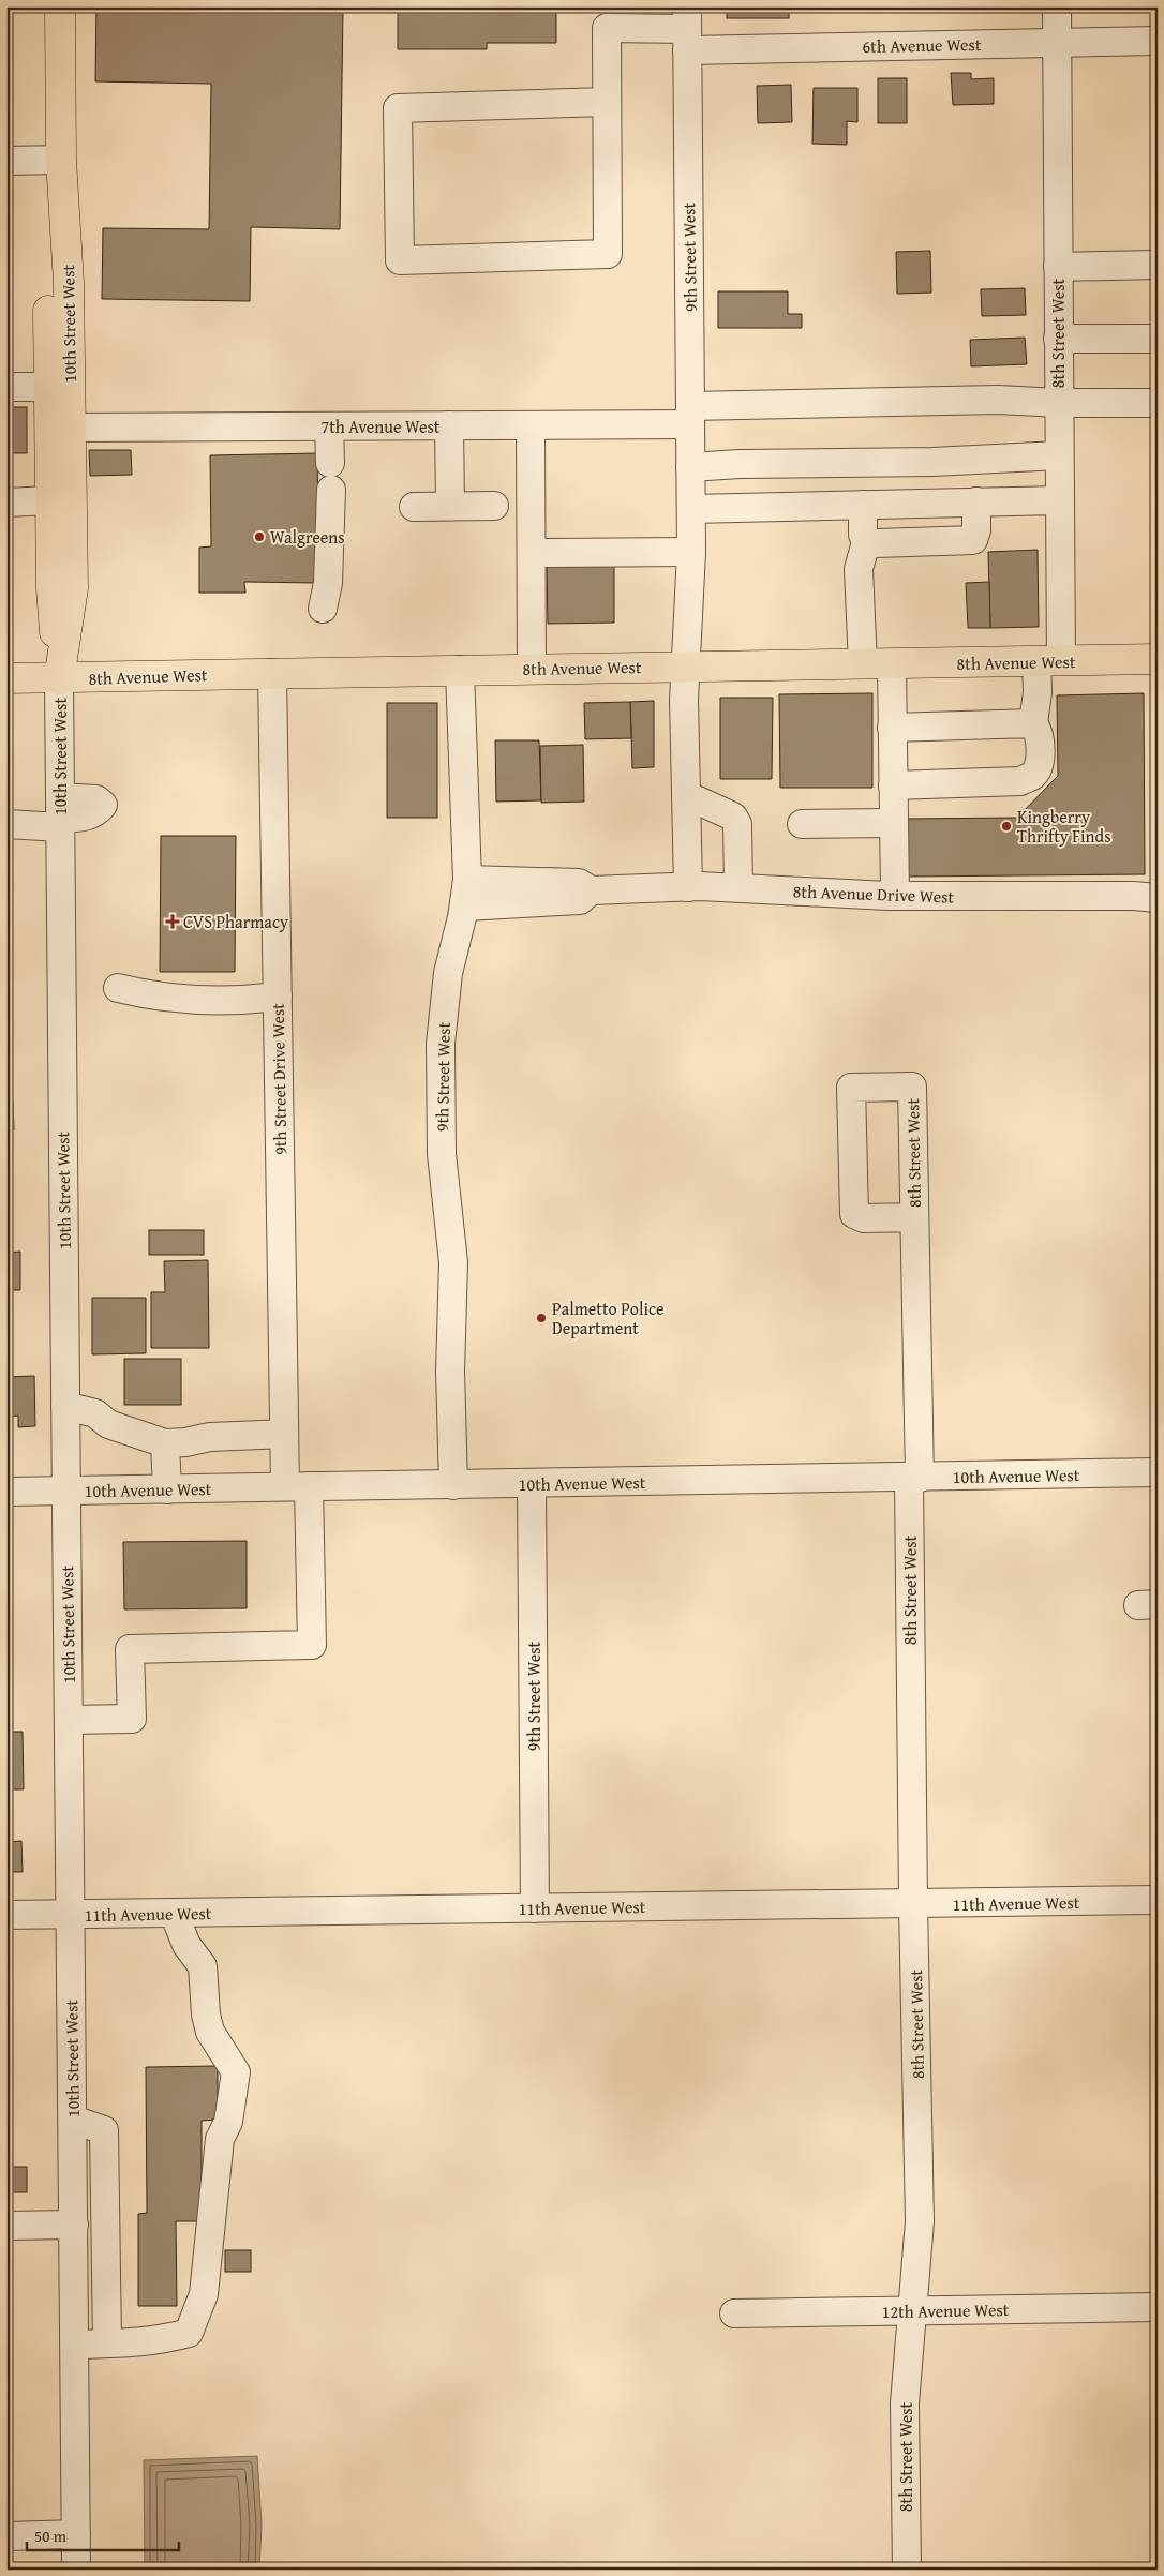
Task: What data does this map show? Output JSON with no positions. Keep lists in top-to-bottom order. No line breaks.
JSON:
{"streets":{"main road":["10th Street West","8th Avenue West"],"street":["6th Avenue West","9th Street West","8th Street West","7th Avenue West","8th Avenue Drive West","9th Street Drive West","10th Avenue West","11th Avenue West","12th Avenue West"]},"crossings":[["6th Avenue West","9th Street West"],["6th Avenue West","8th Street West"],["9th Street West","7th Avenue West"],["9th Street West","8th Avenue West"],["9th Street West","8th Avenue Drive West"],["9th Street West","10th Avenue West"],["9th Street West","11th Avenue West"],["10th Street West","7th Avenue West"],["10th Street West","8th Avenue West"],["10th Street West","9th Street Drive West"],["10th Street West","10th Avenue West"],["10th Street West","11th Avenue West"],["8th Street West","7th Avenue West"],["8th Street West","8th Avenue West"],["8th Street West","10th Avenue West"],["8th Street West","11th Avenue West"],["8th Street West","12th Avenue West"],["8th Avenue West","9th Street Drive West"],["9th Street Drive West","10th Avenue West"]],"places":{"other":["Walgreens","Kingberry Thrifty Finds","Palmetto Police Department"],"health":["CVS Pharmacy"]},"scale_bar":"50 m"}
